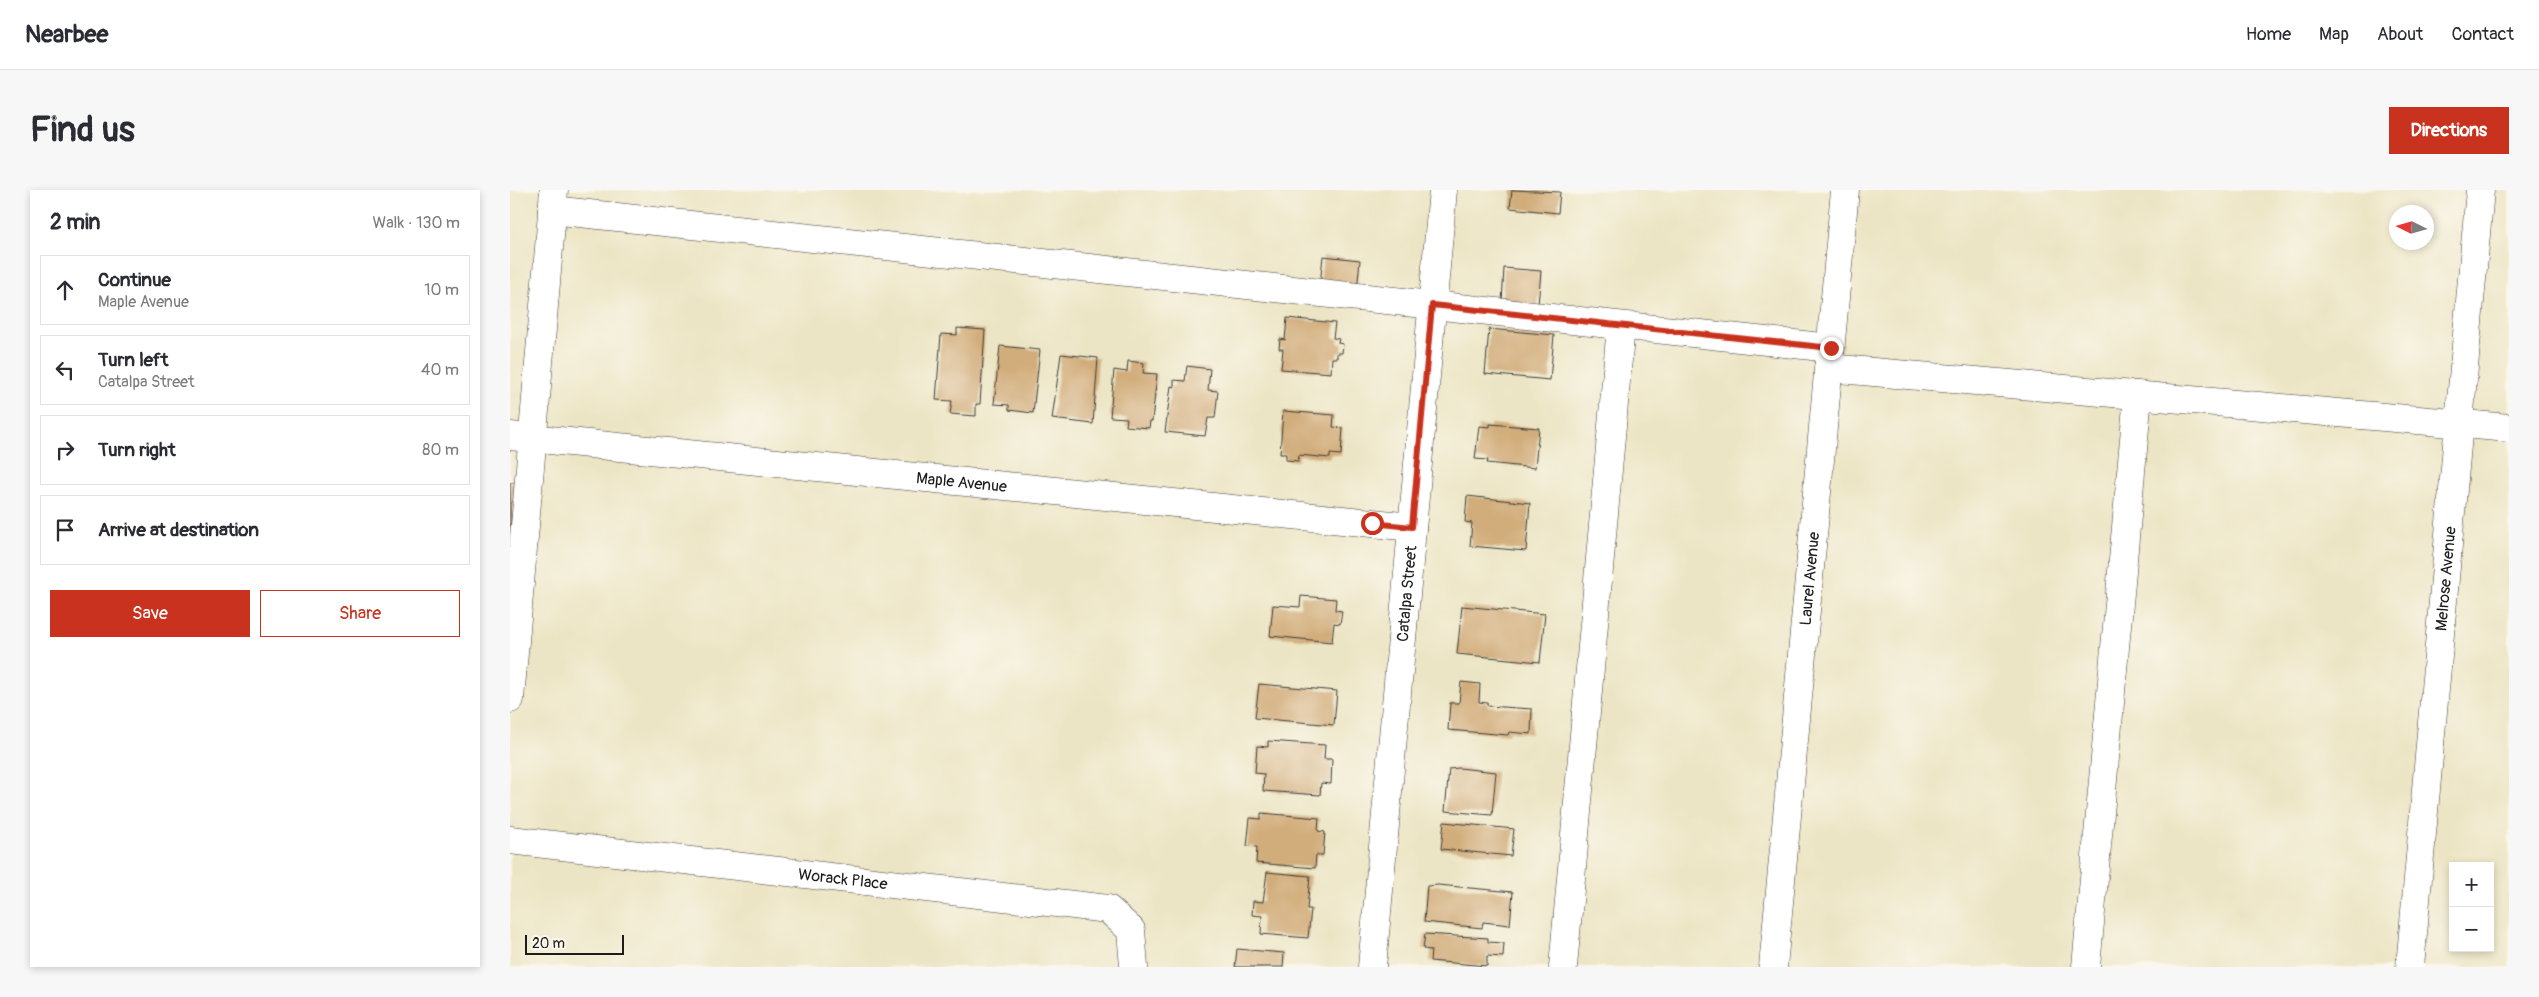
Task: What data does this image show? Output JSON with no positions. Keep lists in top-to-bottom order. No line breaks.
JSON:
{"streets":{"street":["Maple Avenue","Laurel Avenue","Melrose Avenue","Catalpa Street","Worack Place"]},"crossings":[["Maple Avenue","Catalpa Street"]],"scale_bar":"20 m","north":"left","page":{"header":"Nearbee","nav":["Home","Map","About","Contact"],"buttons":["Directions",["Save","Share"]],"title":"Find us","heading":["2 min","Walk · 130 m"],"list":[["Continue","Maple Avenue","10 m"],["Turn left","Catalpa Street","40 m"],["Turn right","80 m"],"Arrive at destination"],"map_buttons":["+","−"],"scale":"20 m"}}
